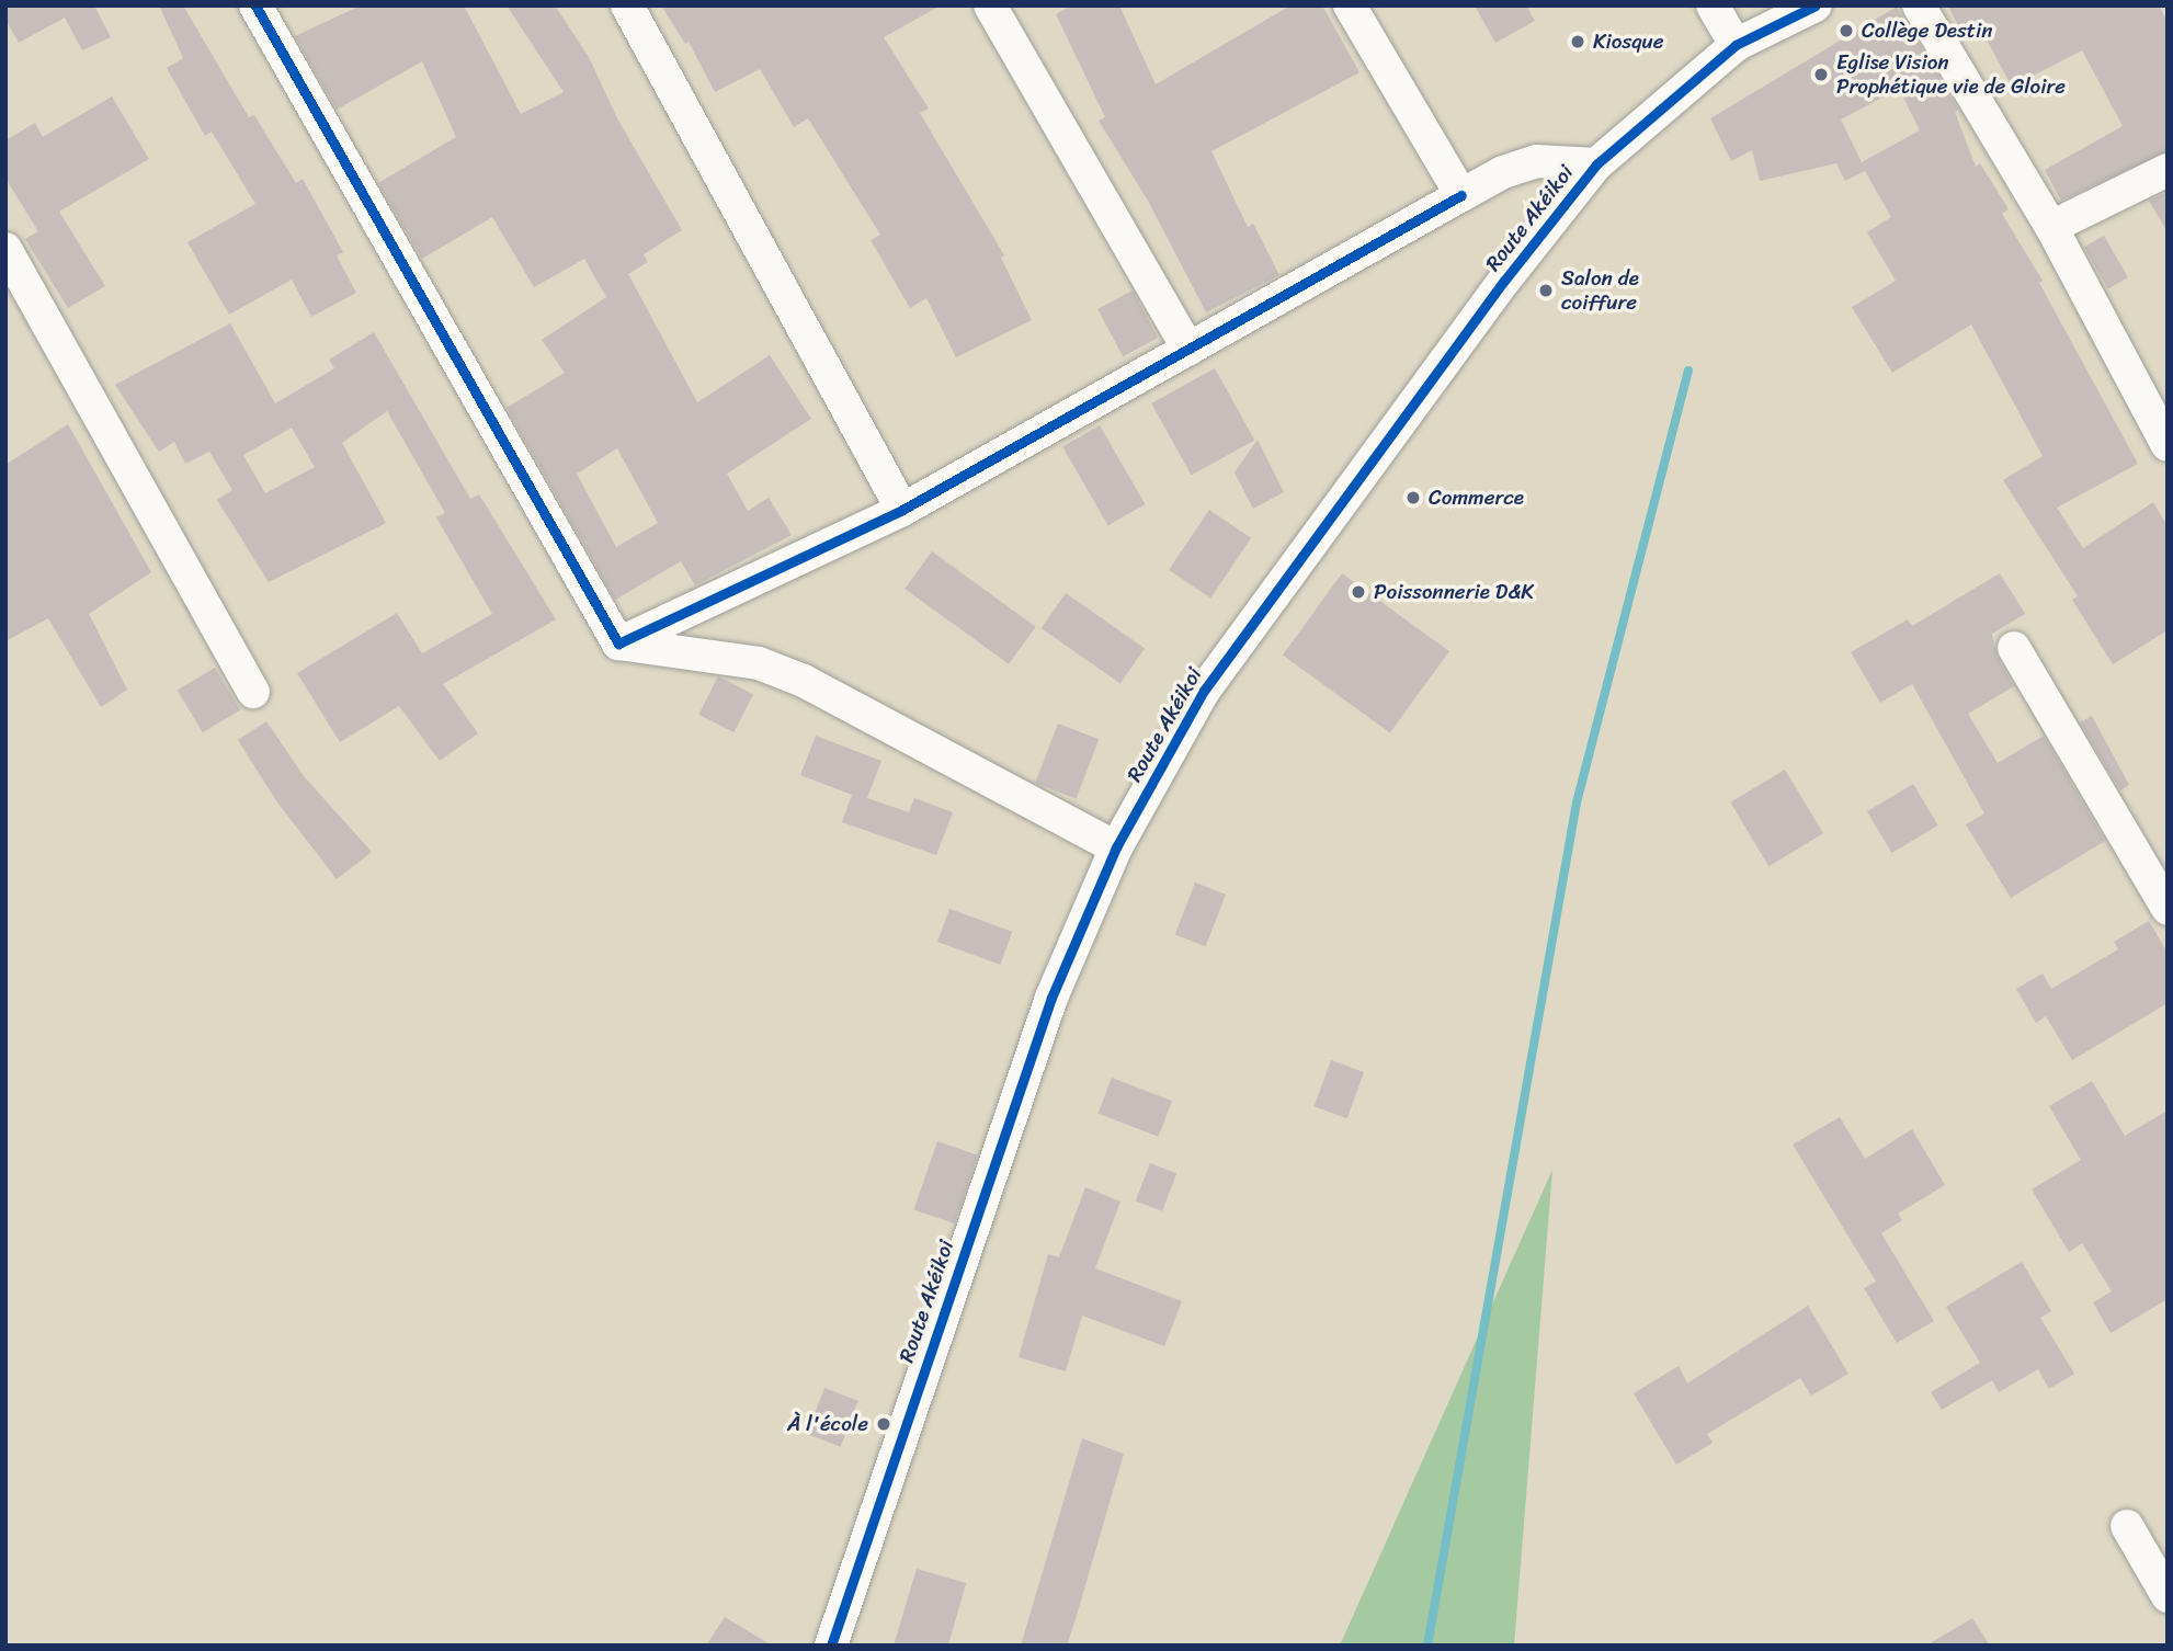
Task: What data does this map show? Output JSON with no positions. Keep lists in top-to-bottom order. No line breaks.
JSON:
{"streets":{"street":["Route Akéikoi"]},"places":["Collège Destin","Kiosque","Eglise Vision Prophétique vie de Gloire","Salon de coiffure","Commerce","Poissonnerie D&K","À l'école"]}
